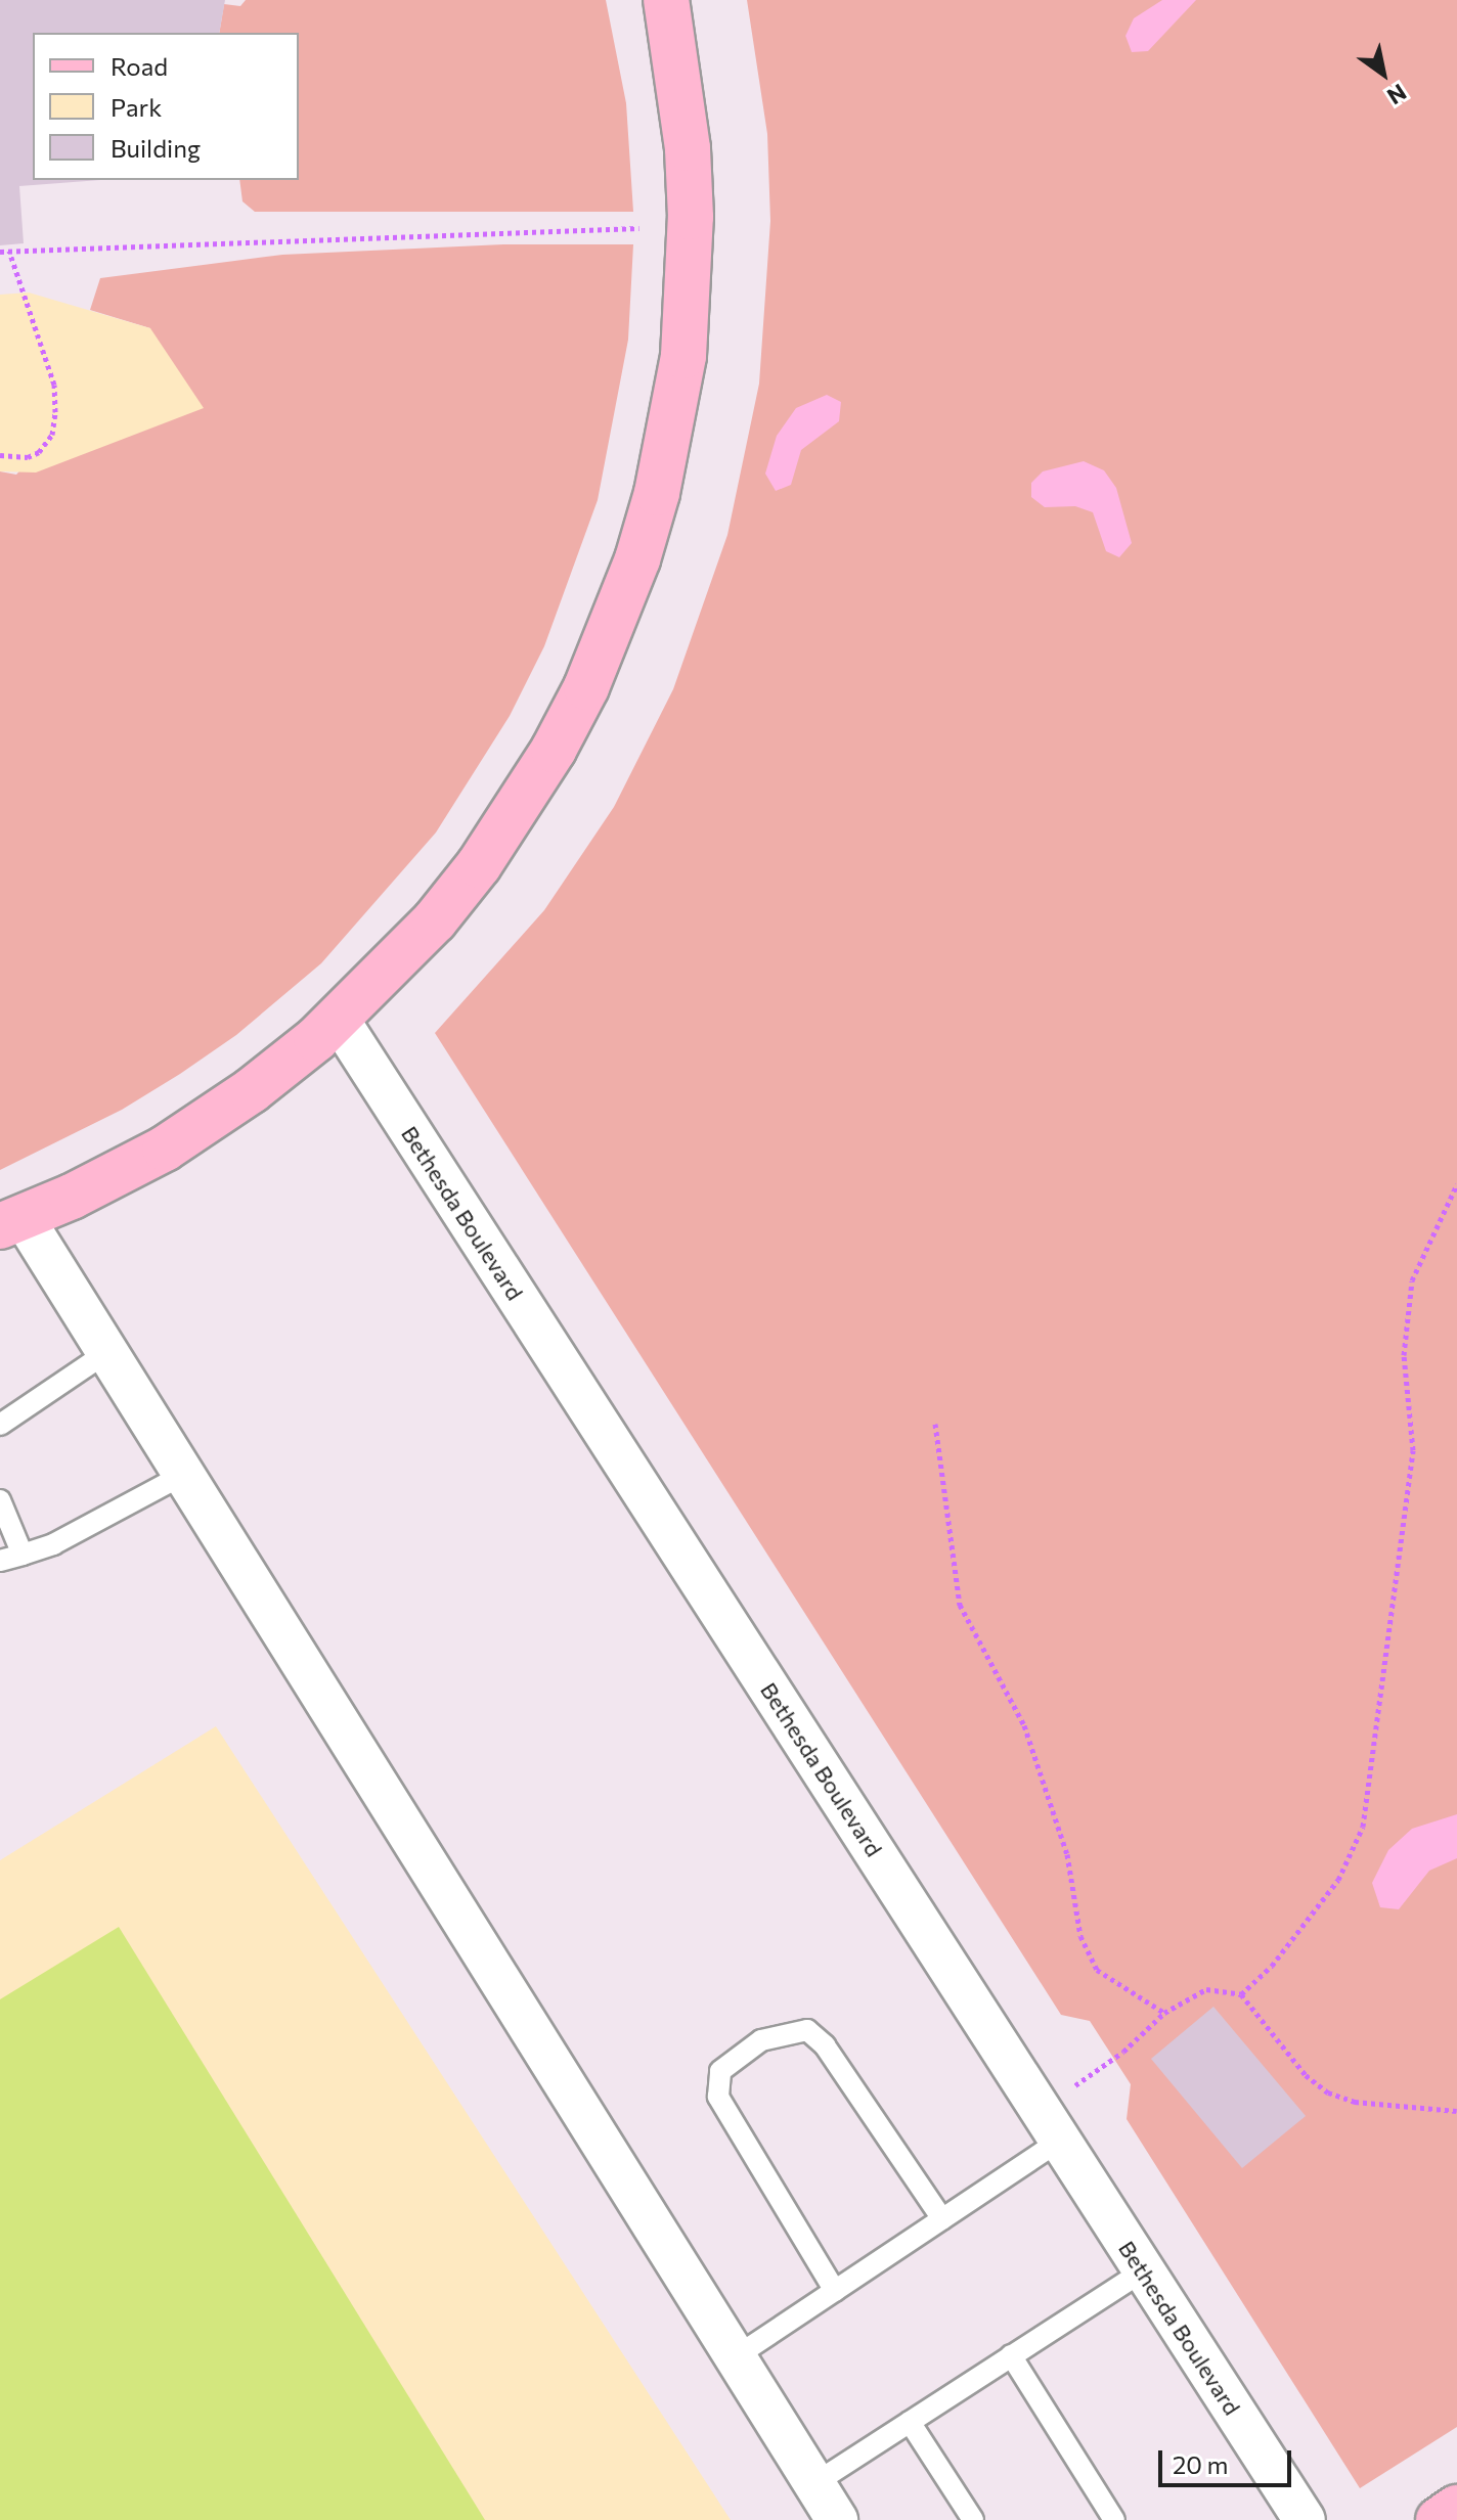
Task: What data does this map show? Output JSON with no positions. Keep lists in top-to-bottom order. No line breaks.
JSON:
{"streets":{"street":["Bethesda Boulevard"]},"legend":["Road","Park","Building"],"scale_bar":"20 m","north":"bottom right"}
